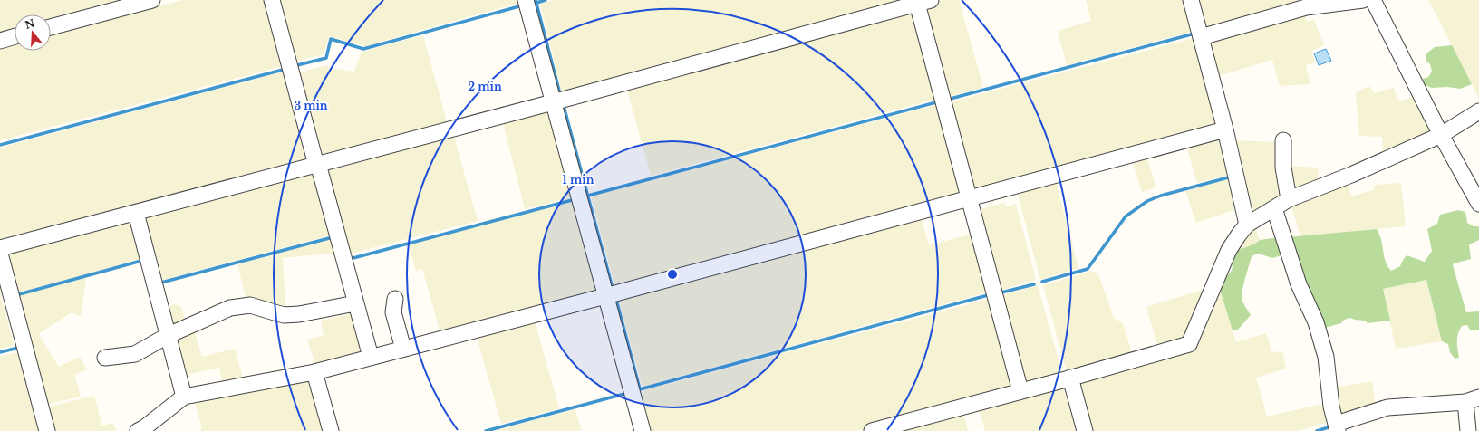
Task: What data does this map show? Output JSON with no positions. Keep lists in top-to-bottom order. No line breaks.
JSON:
{"north":"top","rings":["2 min","3 min","1 min"]}
